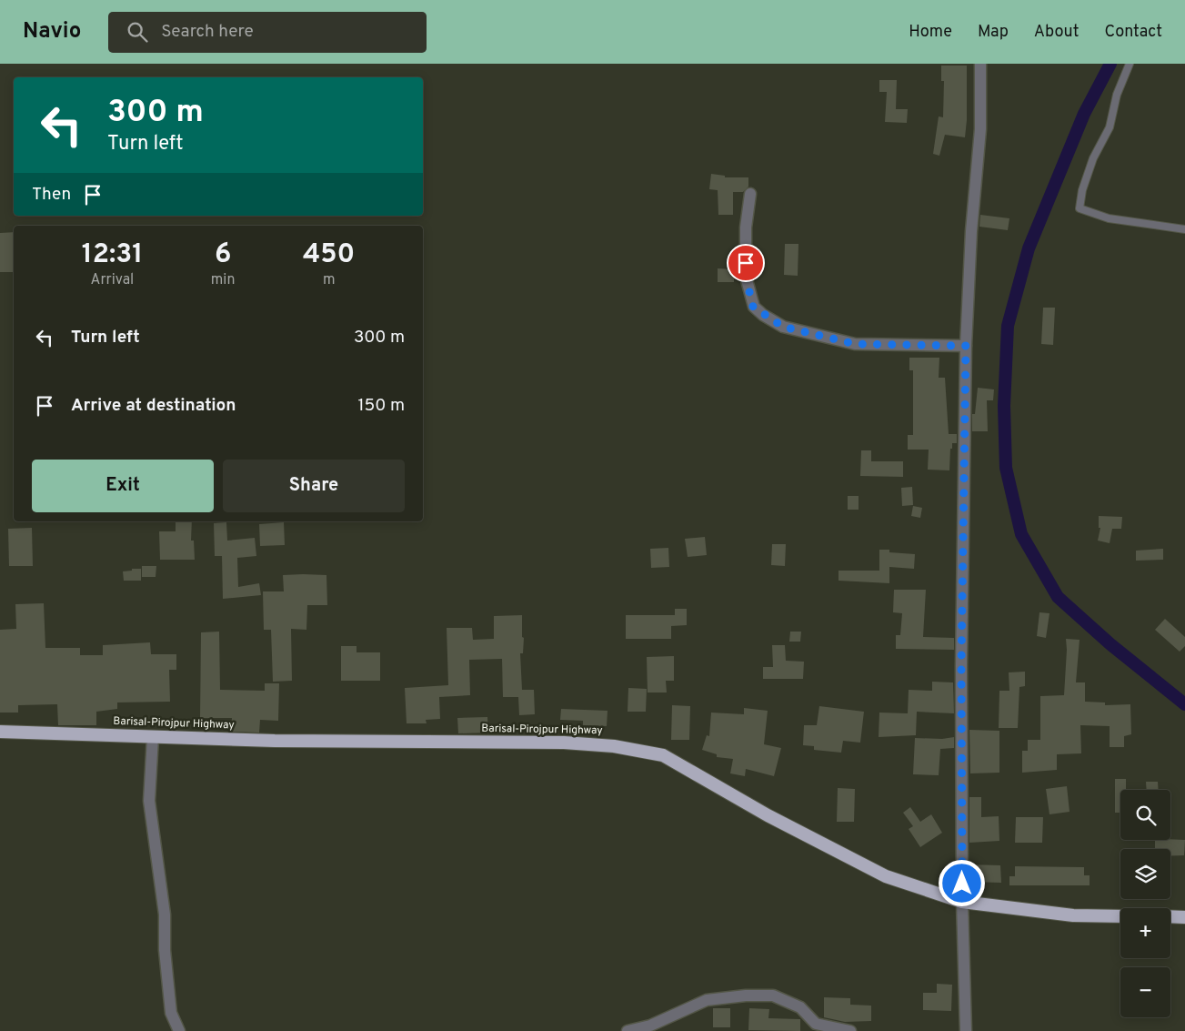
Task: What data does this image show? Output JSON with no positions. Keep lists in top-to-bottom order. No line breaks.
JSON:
{"streets":{"highway":["Barisal-Pirojpur Highway"]},"page":{"header":"Navio","search":"Search here","nav":["Home","Map","About","Contact"],"turn":["300 m","Turn left"],"then":"Then","eta":["12:31","Arrival","6","min","450","m"],"list":[{"name":"Turn left","value":"300 m"},{"name":"Arrive at destination","value":"150 m"}],"buttons":["Exit","Share"],"map_buttons":["+","−"]}}
